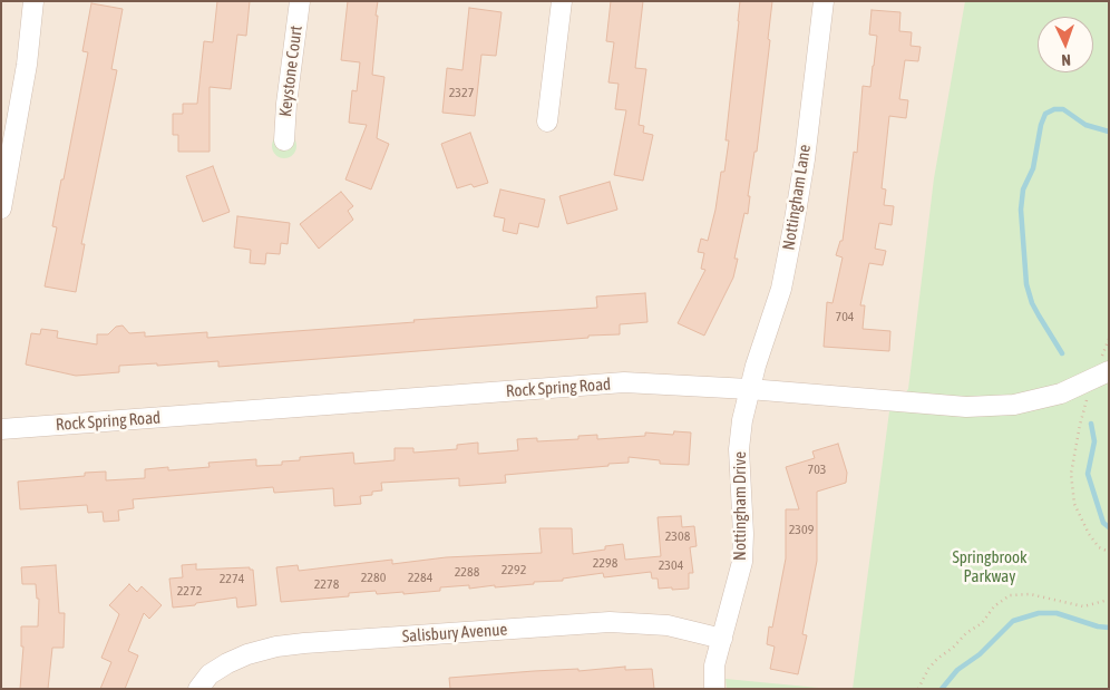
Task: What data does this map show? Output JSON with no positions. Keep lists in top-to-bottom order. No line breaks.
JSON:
{"streets":{"street":["Keystone Court","Nottingham Lane","Rock Spring Road","Nottingham Drive","Salisbury Avenue"]},"crossings":[["Nottingham Lane","Rock Spring Road"],["Nottingham Lane","Nottingham Drive"],["Rock Spring Road","Nottingham Drive"],["Nottingham Drive","Salisbury Avenue"]],"parks":["Springbrook Parkway"],"house_numbers":["2327","704","703","2309","2308","2298","2304","2292","2288","2280","2284","2274","2278","2272"],"north":"bottom"}
